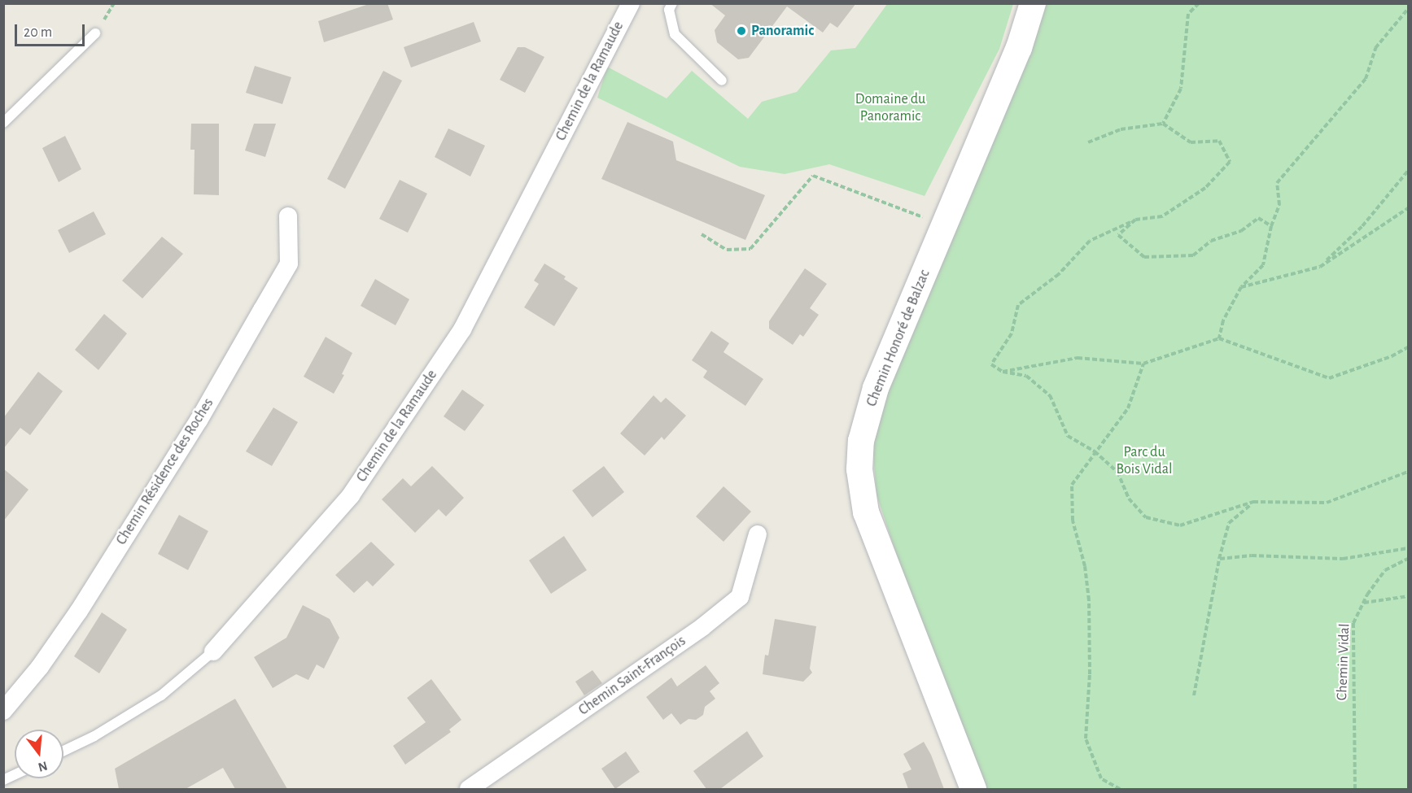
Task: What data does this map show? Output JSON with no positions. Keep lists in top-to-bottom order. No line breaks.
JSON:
{"streets":{"street":["Chemin de la Ramaude","Chemin Honoré de Balzac","Chemin Résidence des Roches","Chemin Saint-François"],"path":["Chemin Vidal"]},"parks":["Domaine du Panoramic","Parc du Bois Vidal"],"places":["Panoramic"],"scale_bar":"20 m","north":"bottom"}
